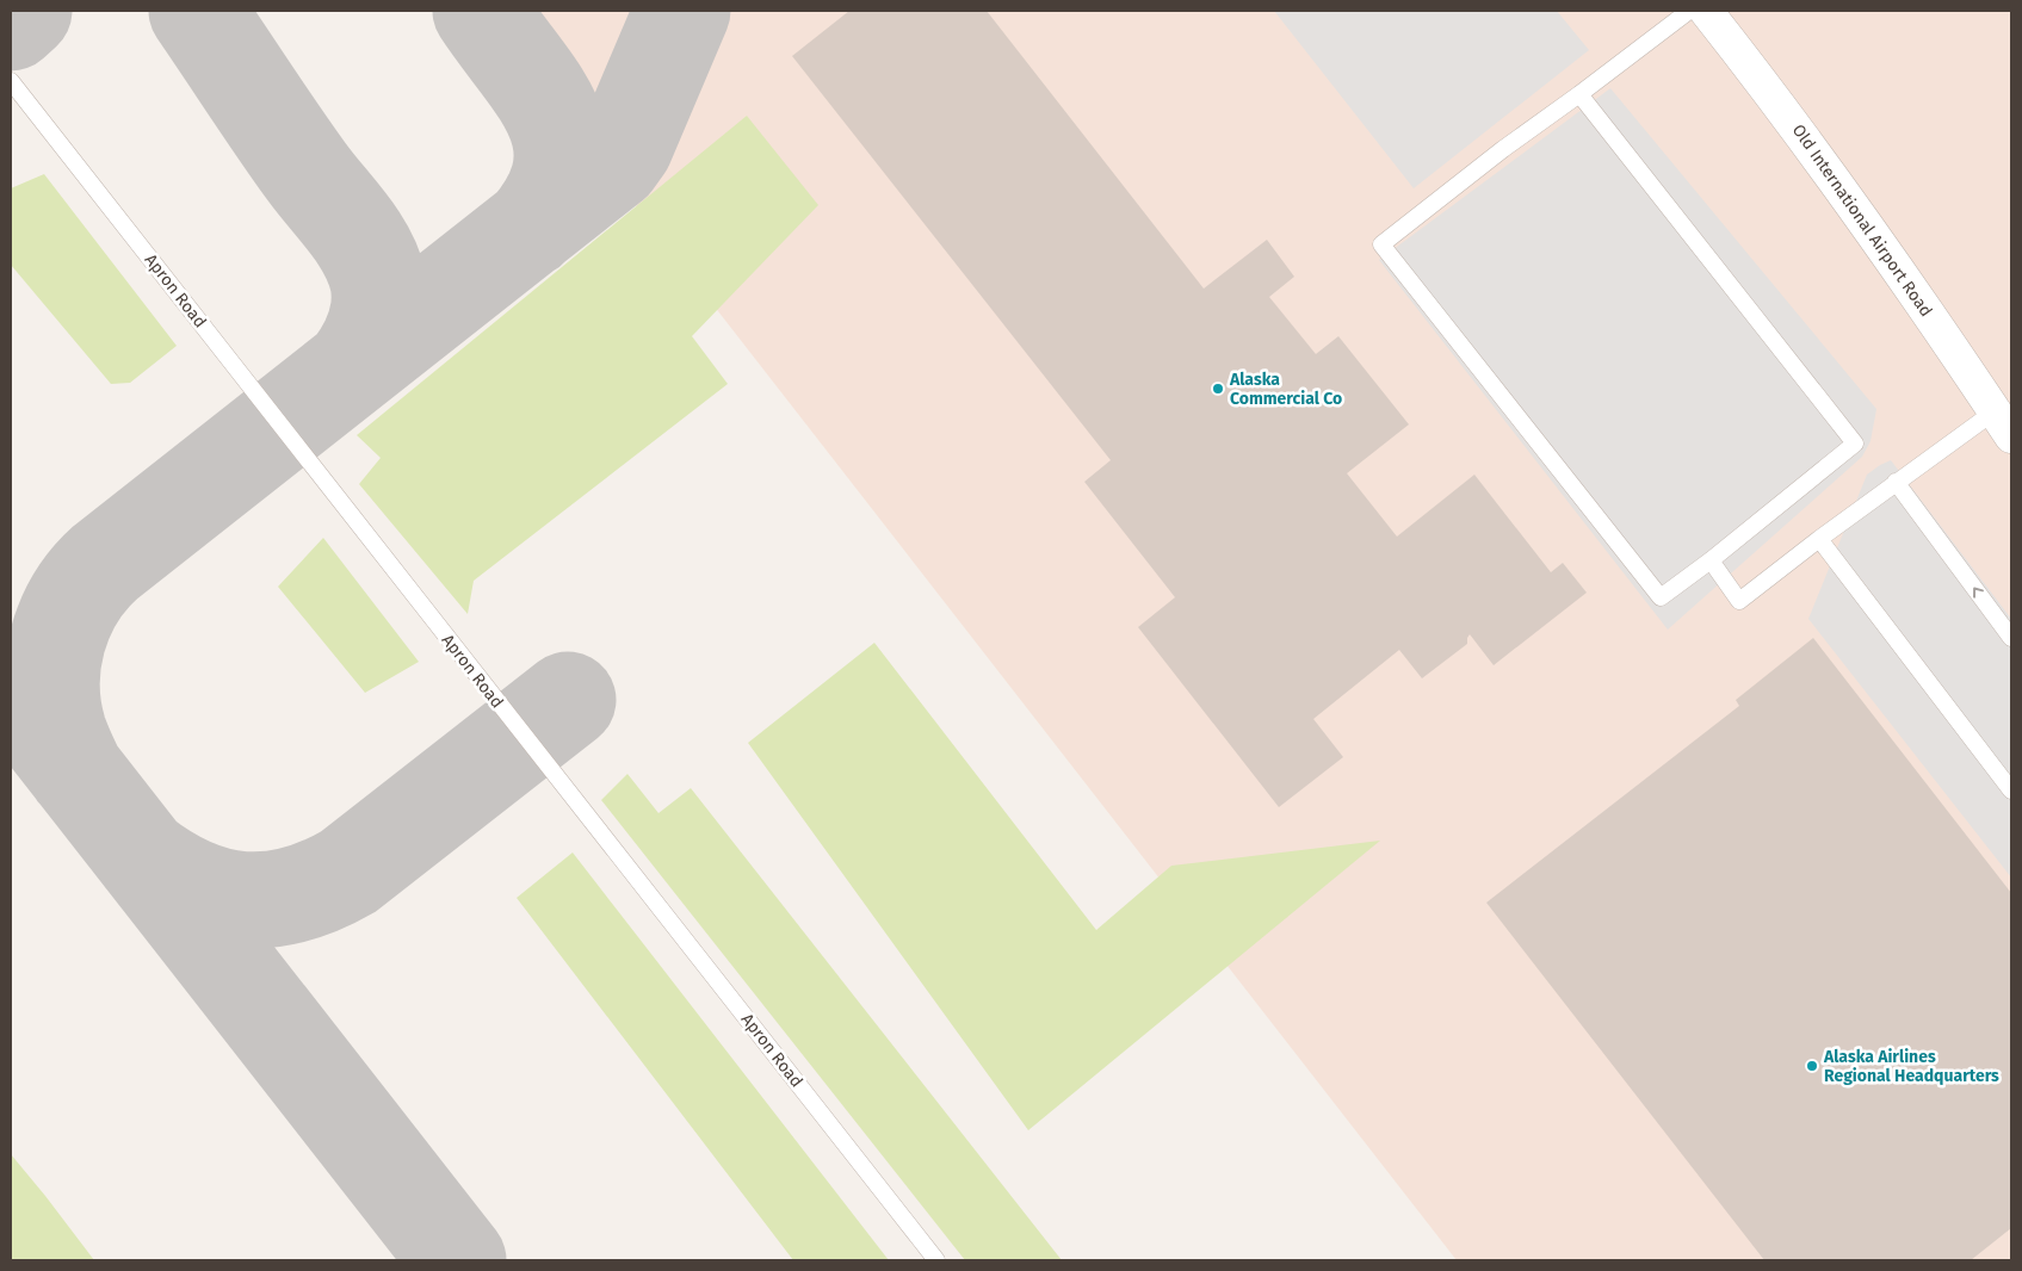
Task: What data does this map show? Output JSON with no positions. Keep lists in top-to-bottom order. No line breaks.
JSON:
{"streets":{"street":["Old International Airport Road"],"lane":["Apron Road"]},"places":["Alaska Commercial Co","Alaska Airlines Regional Headquarters"]}
